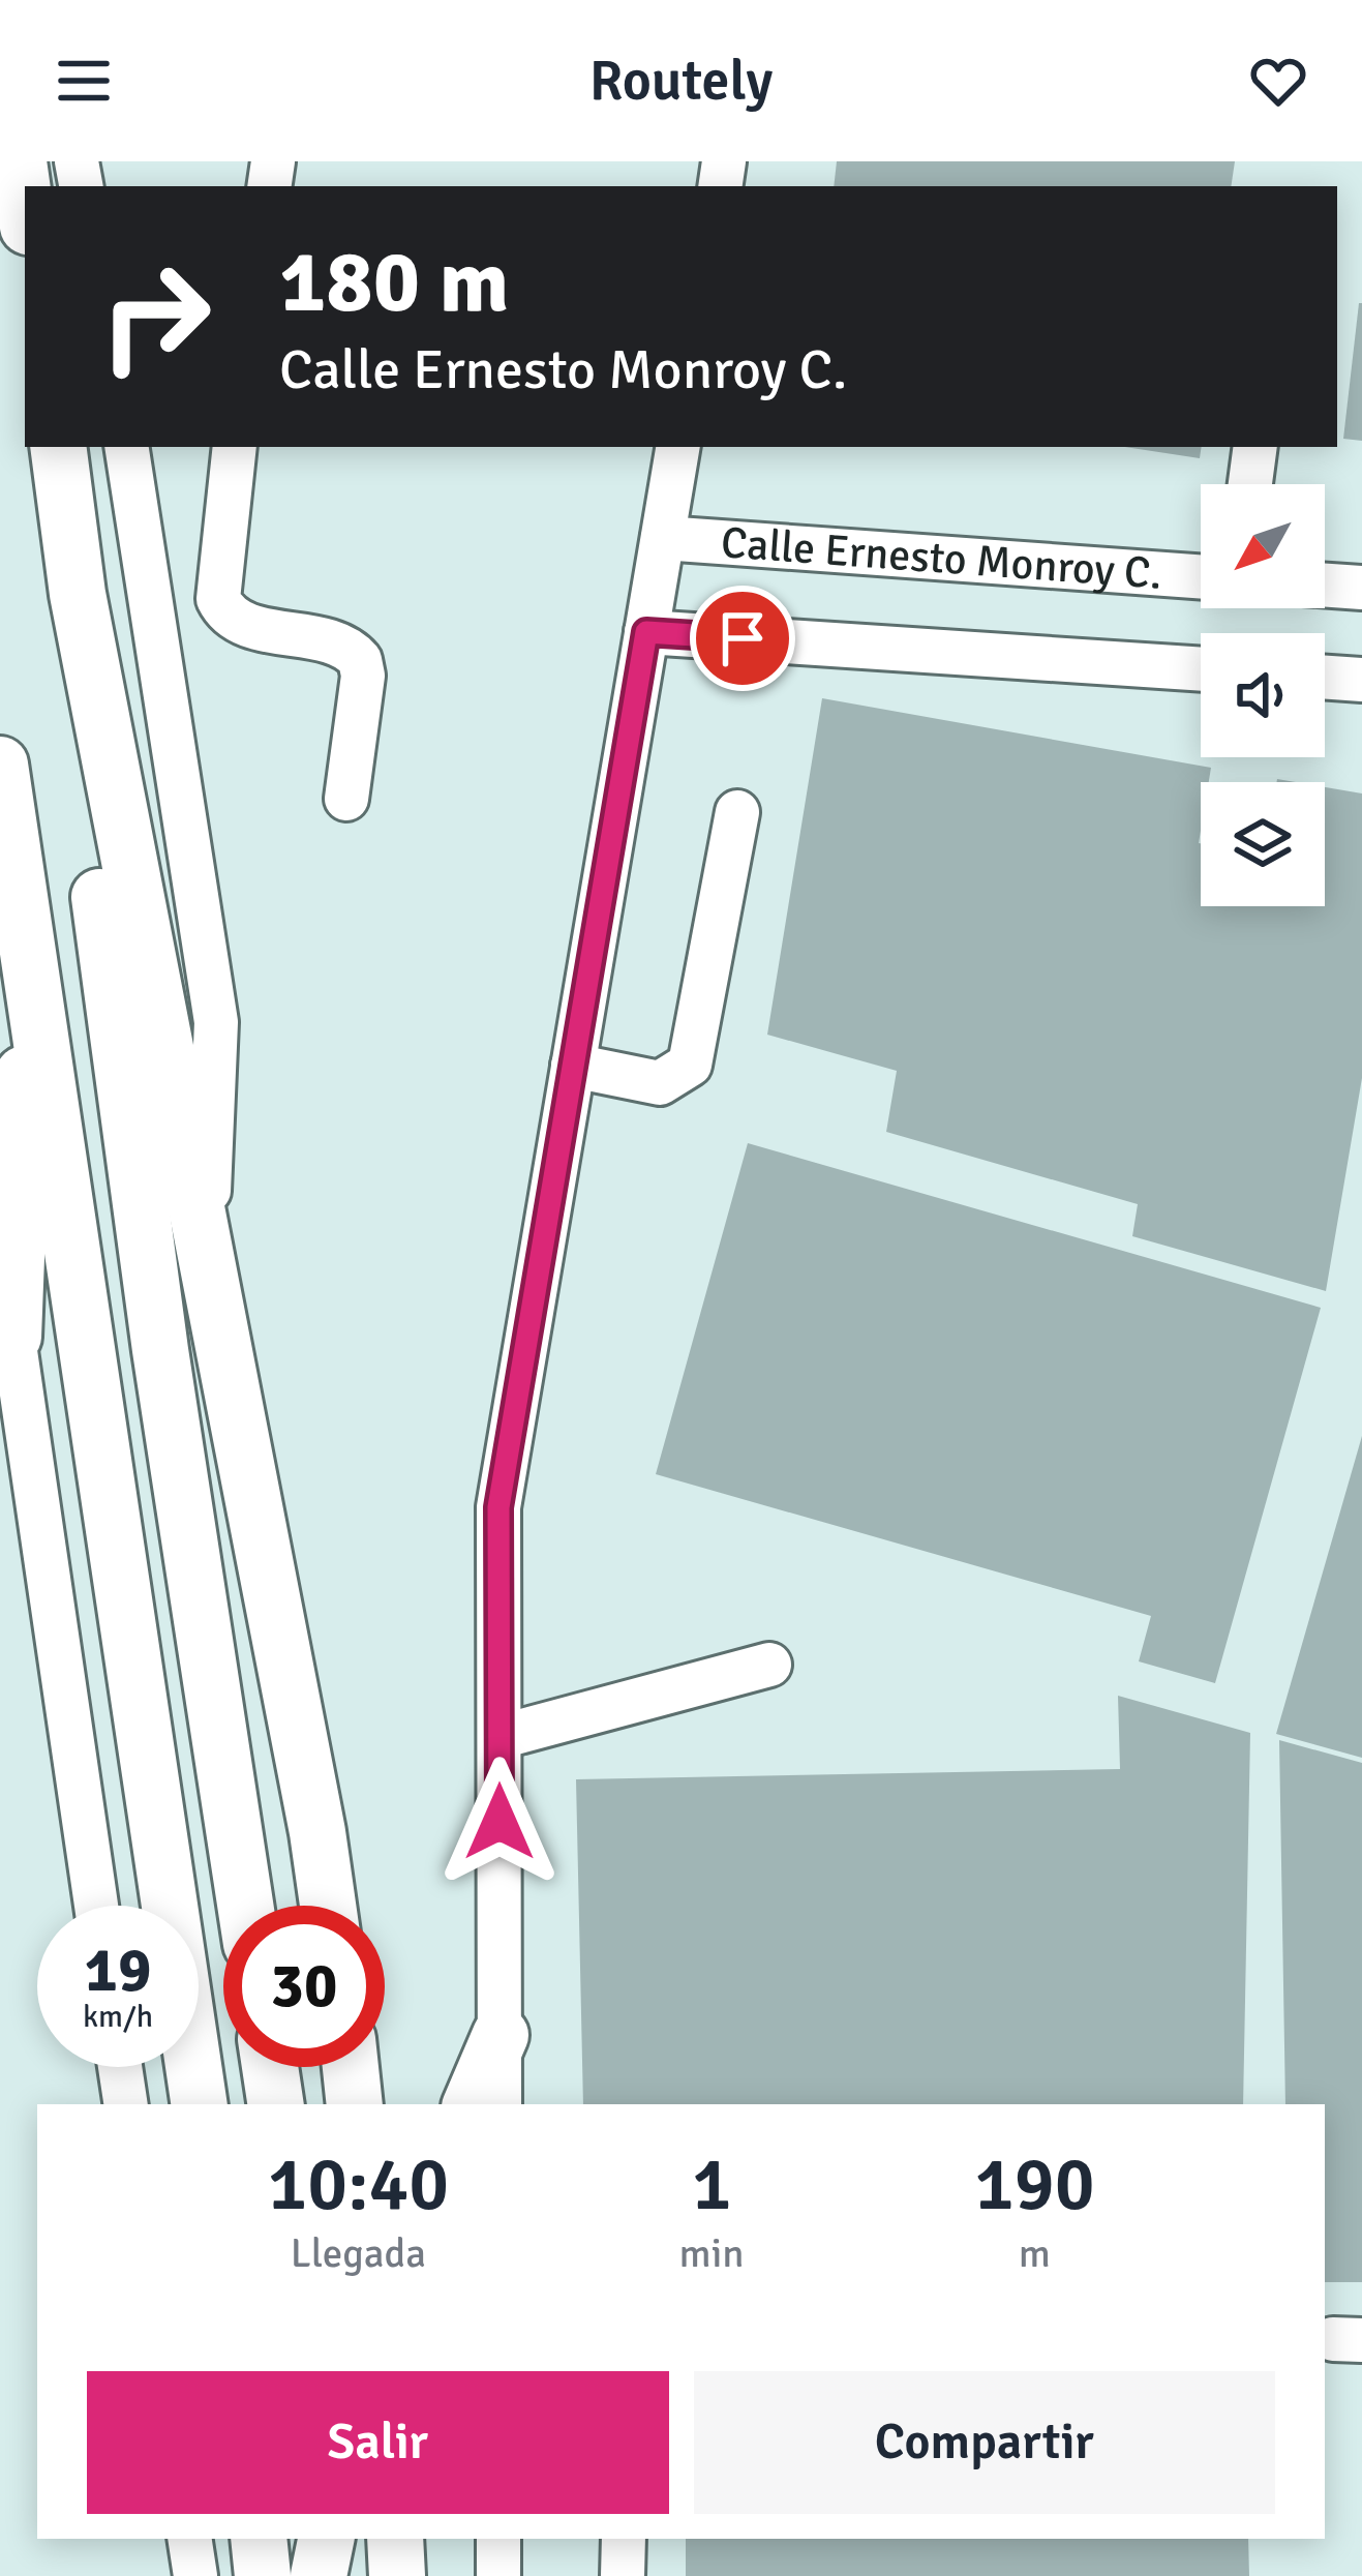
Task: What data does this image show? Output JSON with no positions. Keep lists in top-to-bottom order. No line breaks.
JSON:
{"streets":{"street":["Calle Ernesto Monroy C."]},"north":"bottom left","page":{"header":"Routely","turn":["180 m","Calle Ernesto Monroy C."],"speed":"19 km/h","limit":"30","eta":["10:40","Llegada","1","min","190","m"],"buttons":["Salir","Compartir"]}}
